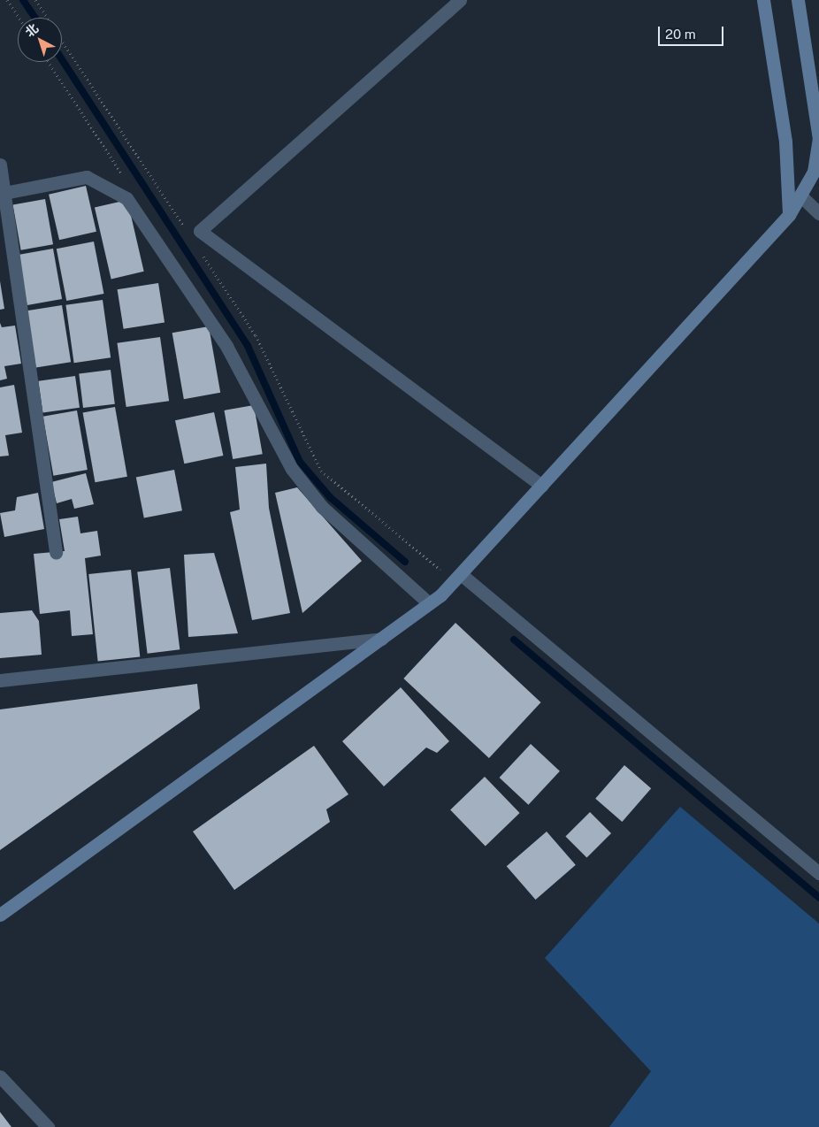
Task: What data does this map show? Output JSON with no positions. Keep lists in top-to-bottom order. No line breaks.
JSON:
{"scale_bar":"20 m","north":"top left"}
